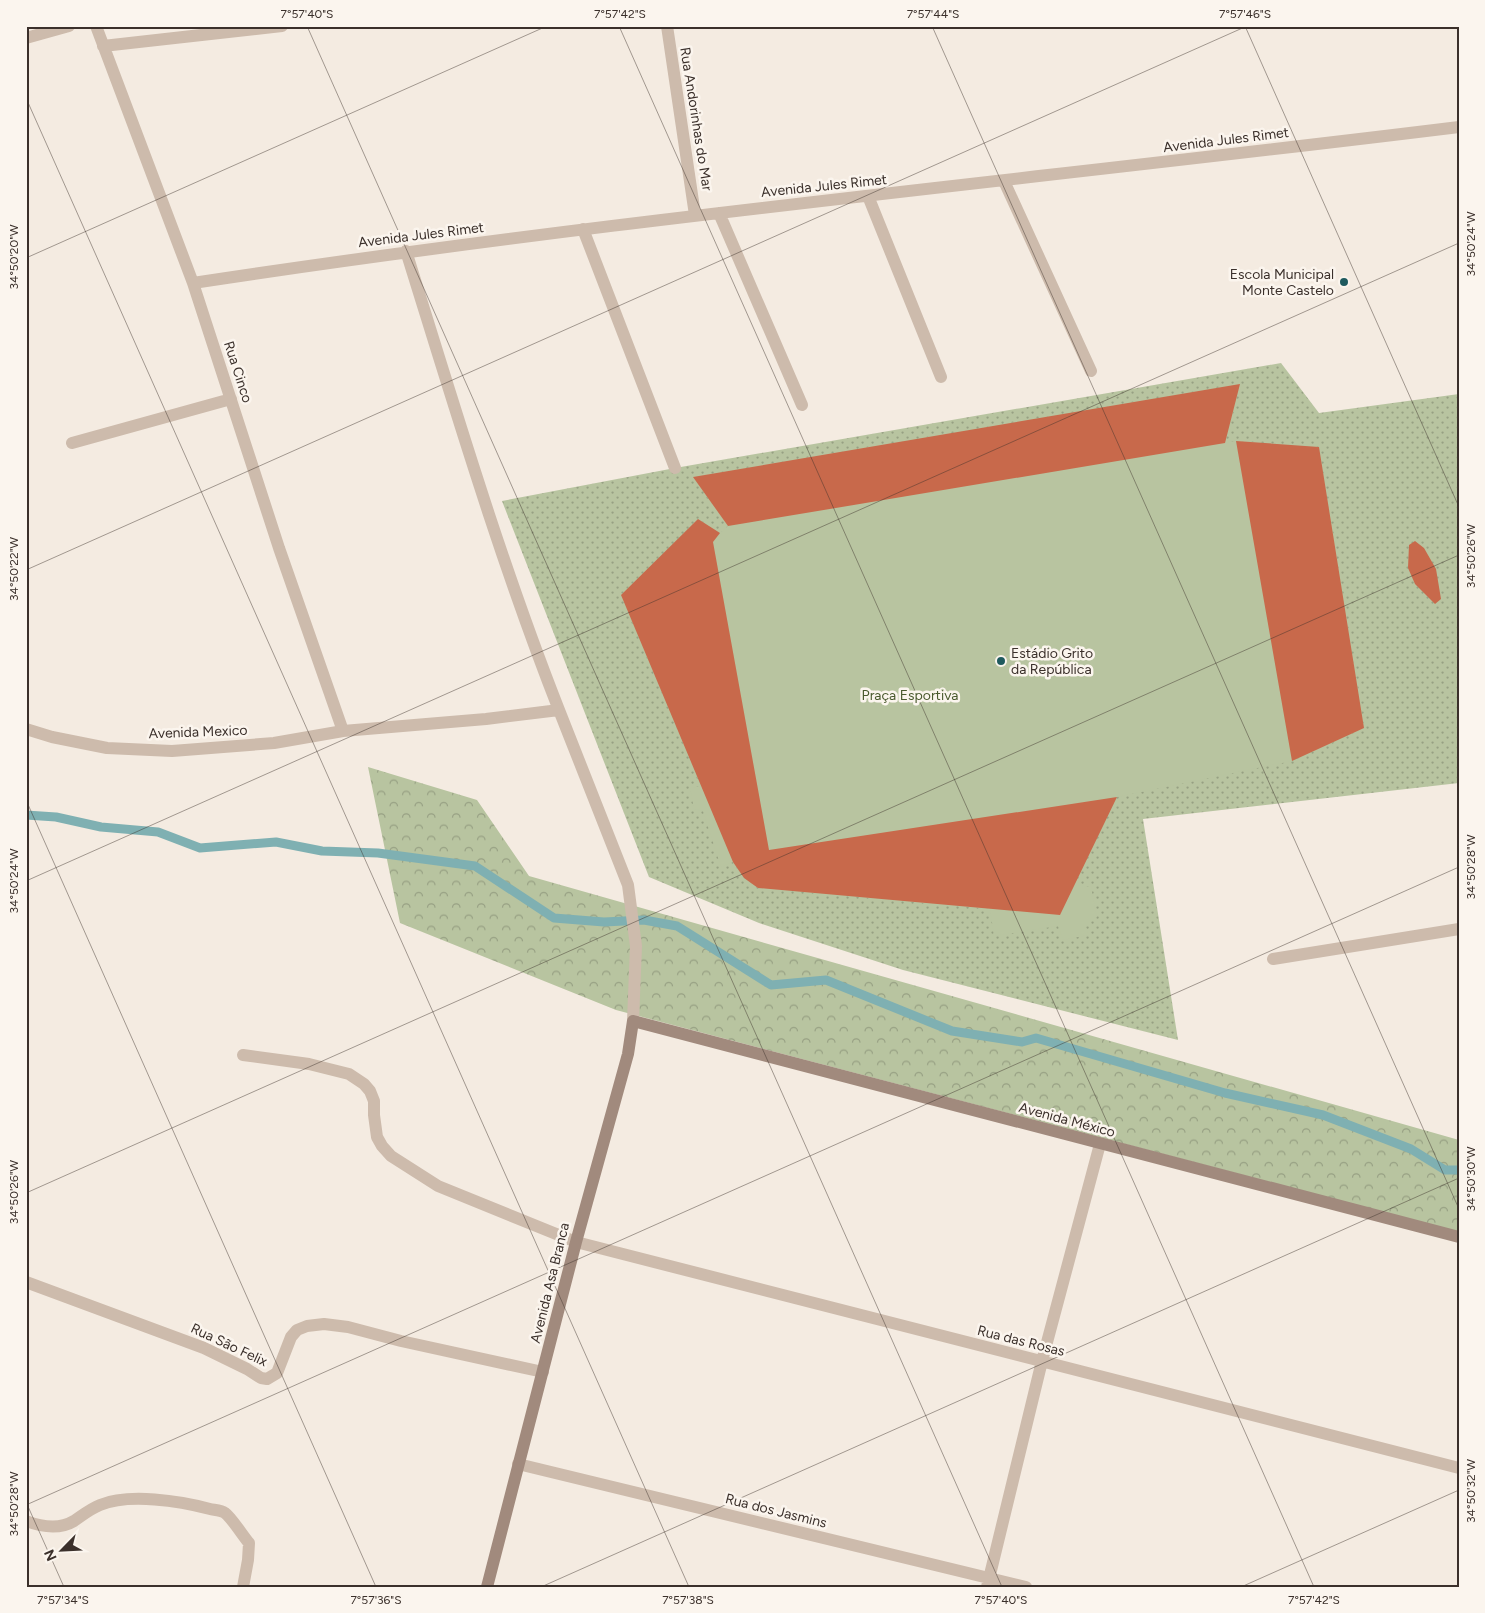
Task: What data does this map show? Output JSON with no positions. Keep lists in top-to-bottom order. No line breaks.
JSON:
{"streets":{"street":["Rua Andorinhas do Mar","Avenida Jules Rimet","Rua Cinco","Avenida Mexico","Avenida México","Avenida Asa Branca","Rua das Rosas","Rua São Felix","Rua dos Jasmins"]},"crossings":[["Rua Andorinhas do Mar","Avenida Jules Rimet"],["Avenida Jules Rimet","Rua Cinco"],["Rua Cinco","Avenida Mexico"],["Avenida México","Avenida Asa Branca"],["Avenida Asa Branca","Rua das Rosas"],["Avenida Asa Branca","Rua São Felix"],["Avenida Asa Branca","Rua dos Jasmins"]],"parks":["Praça Esportiva"],"places":["Escola Municipal Monte Castelo","Estádio Grito da República"],"north":"bottom left","coordinates":["7°57'40\"S","7°57'42\"S","7°57'44\"S","7°57'46\"S","34°50'24\"W","34°50'20\"W","34°50'26\"W","34°50'22\"W","34°50'28\"W","34°50'30\"W","34°50'32\"W","7°57'34\"S","7°57'36\"S","7°57'38\"S"]}
